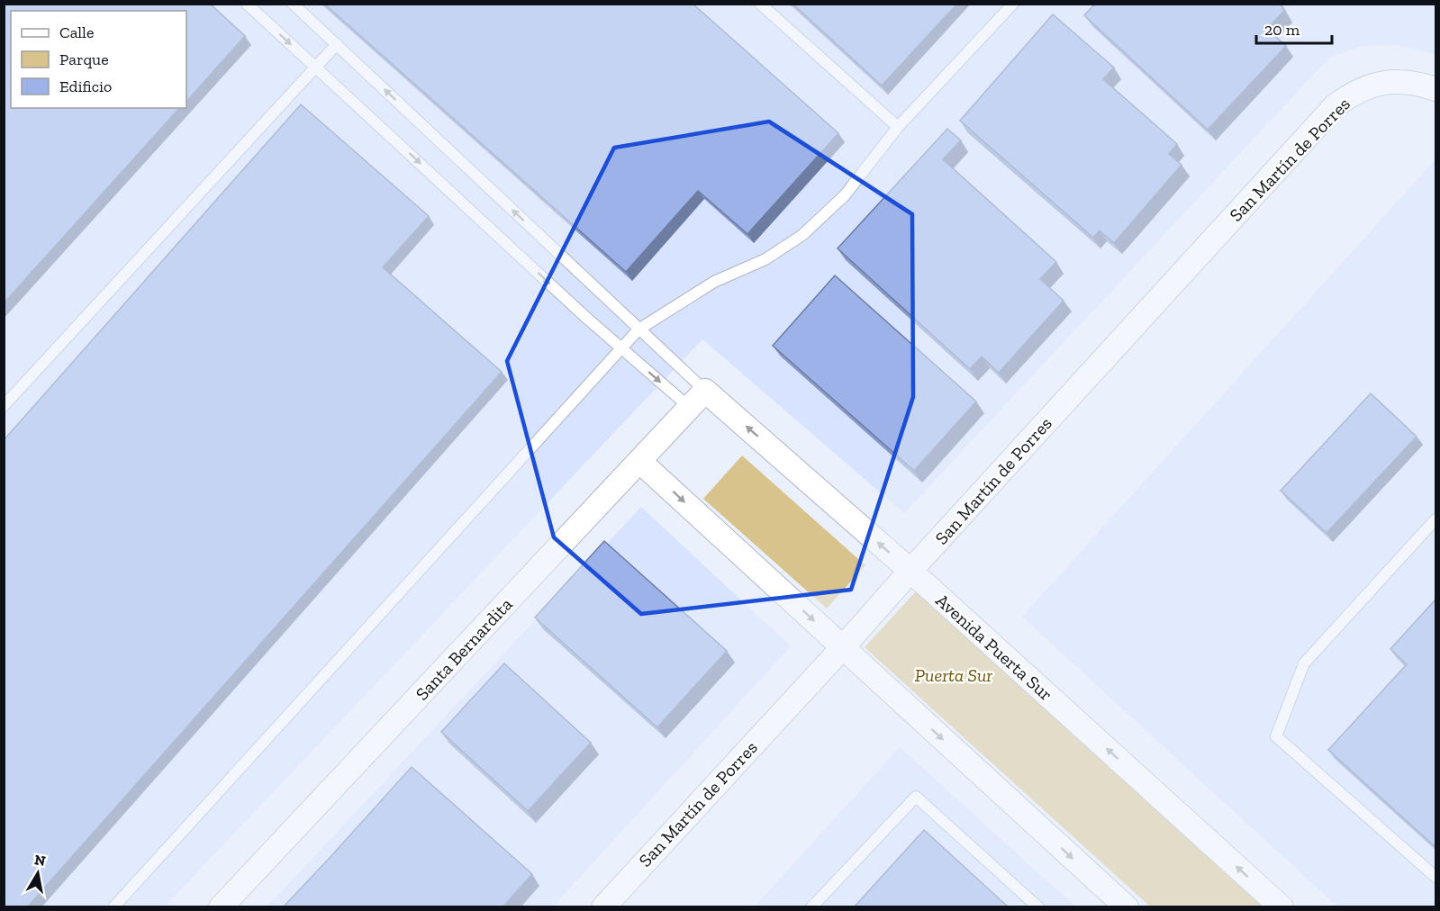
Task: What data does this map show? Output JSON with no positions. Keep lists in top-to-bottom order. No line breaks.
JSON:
{"streets":{"street":["San Martín de Porres","Avenida Puerta Sur","Santa Bernardita"]},"crossings":[["San Martín de Porres","Avenida Puerta Sur"],["Avenida Puerta Sur","Santa Bernardita"]],"parks":["Puerta Sur"],"legend":["Calle","Parque","Edificio"],"scale_bar":"20 m","north":"top"}
